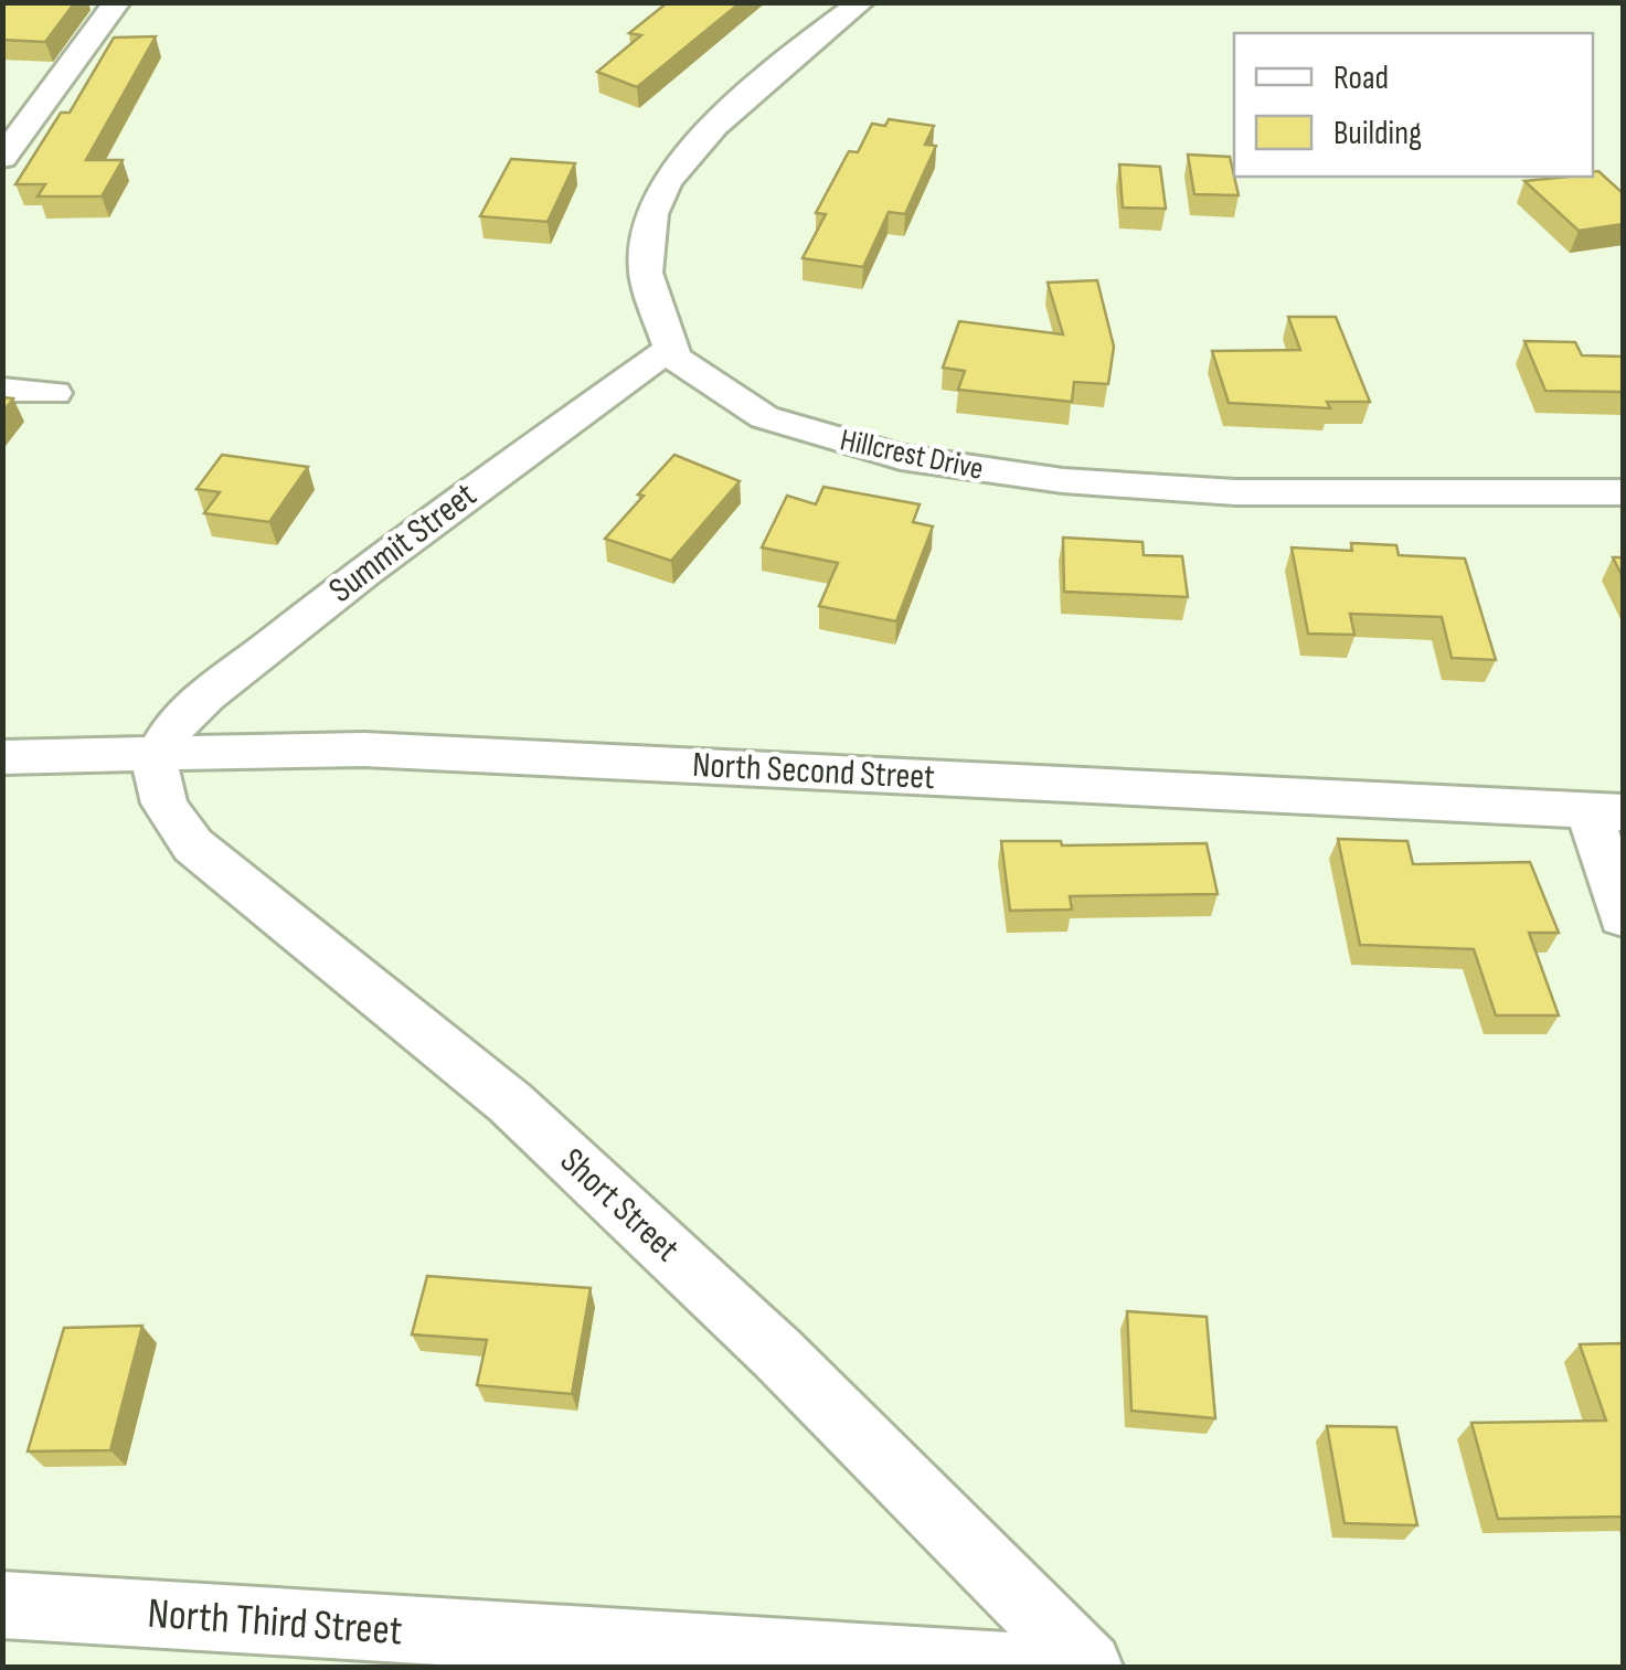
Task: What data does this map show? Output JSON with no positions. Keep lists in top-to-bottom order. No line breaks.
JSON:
{"streets":{"street":["Hillcrest Drive","Summit Street","North Second Street","Short Street","North Third Street"]},"crossings":[["Hillcrest Drive","Summit Street"],["Summit Street","North Second Street"],["Summit Street","Short Street"],["North Second Street","Short Street"]],"legend":["Road","Building"]}
